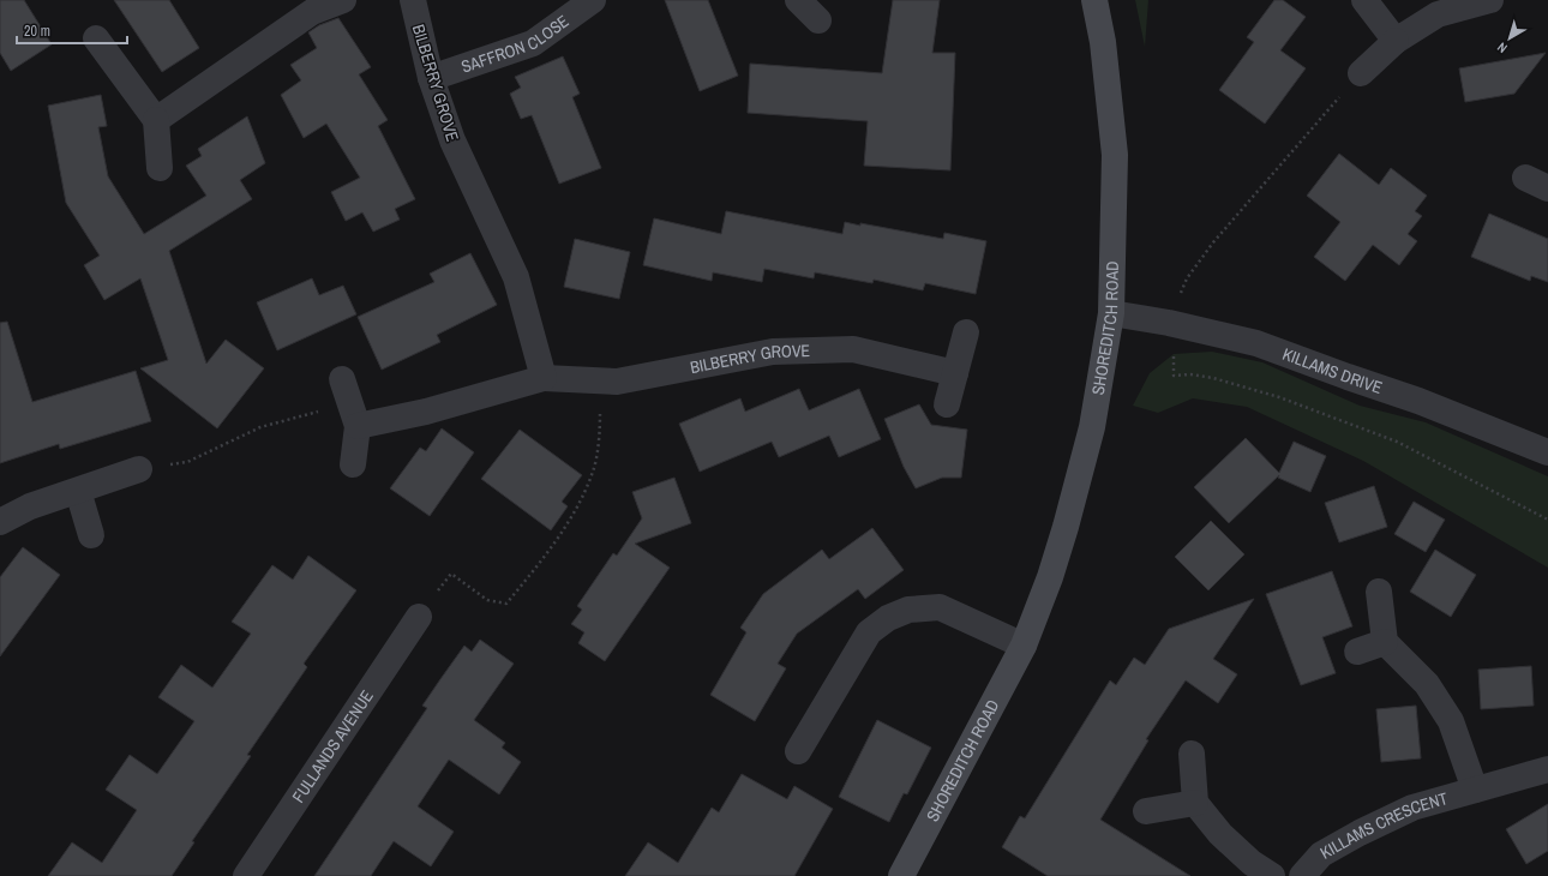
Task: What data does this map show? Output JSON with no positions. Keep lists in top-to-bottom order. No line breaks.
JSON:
{"streets":{"main road":["SHOREDITCH ROAD"],"street":["SAFFRON CLOSE","BILBERRY GROVE","KILLAMS DRIVE","FULLANDS AVENUE","KILLAMS CRESCENT"]},"crossings":[["SAFFRON CLOSE","BILBERRY GROVE"],["SHOREDITCH ROAD","KILLAMS DRIVE"]],"scale_bar":"20 m","north":"bottom left"}
